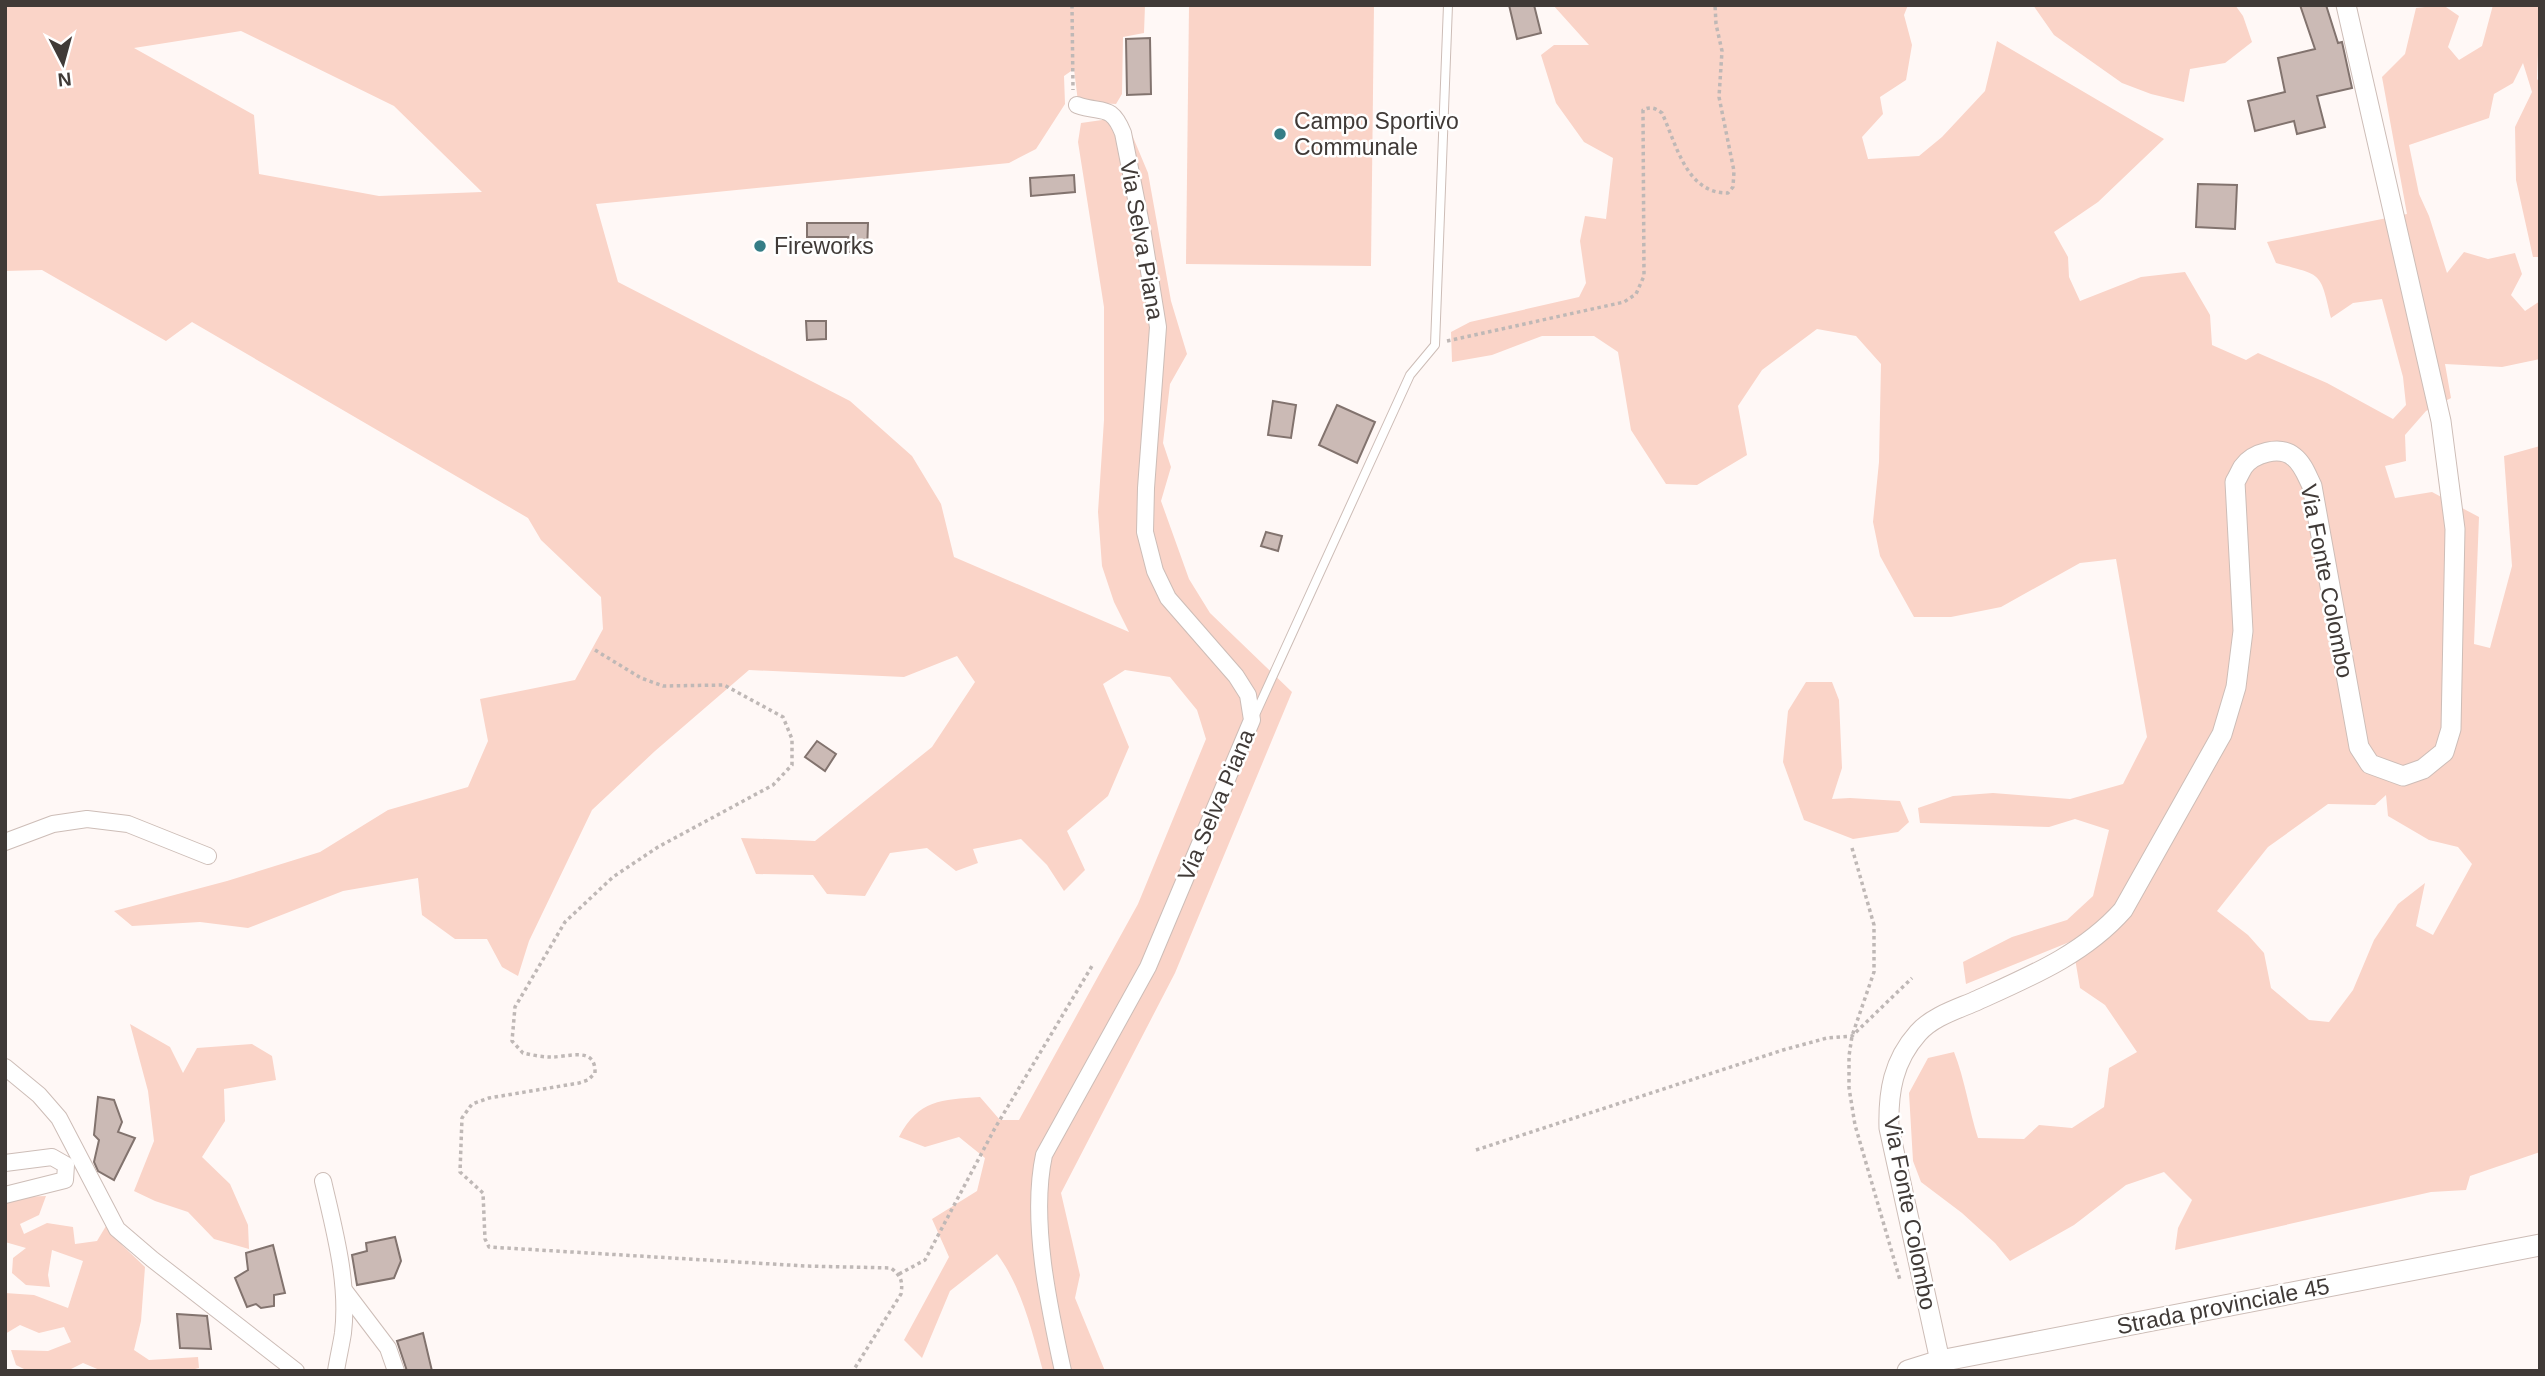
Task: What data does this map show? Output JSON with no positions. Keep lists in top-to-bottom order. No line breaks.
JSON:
{"streets":{"main road":["Strada provinciale 45"],"street":["Via Selva Piana","Via Fonte Colombo"]},"crossings":[["Via Fonte Colombo","Strada provinciale 45"]],"places":["Campo Sportivo Communale","Fireworks"],"north":"bottom"}
